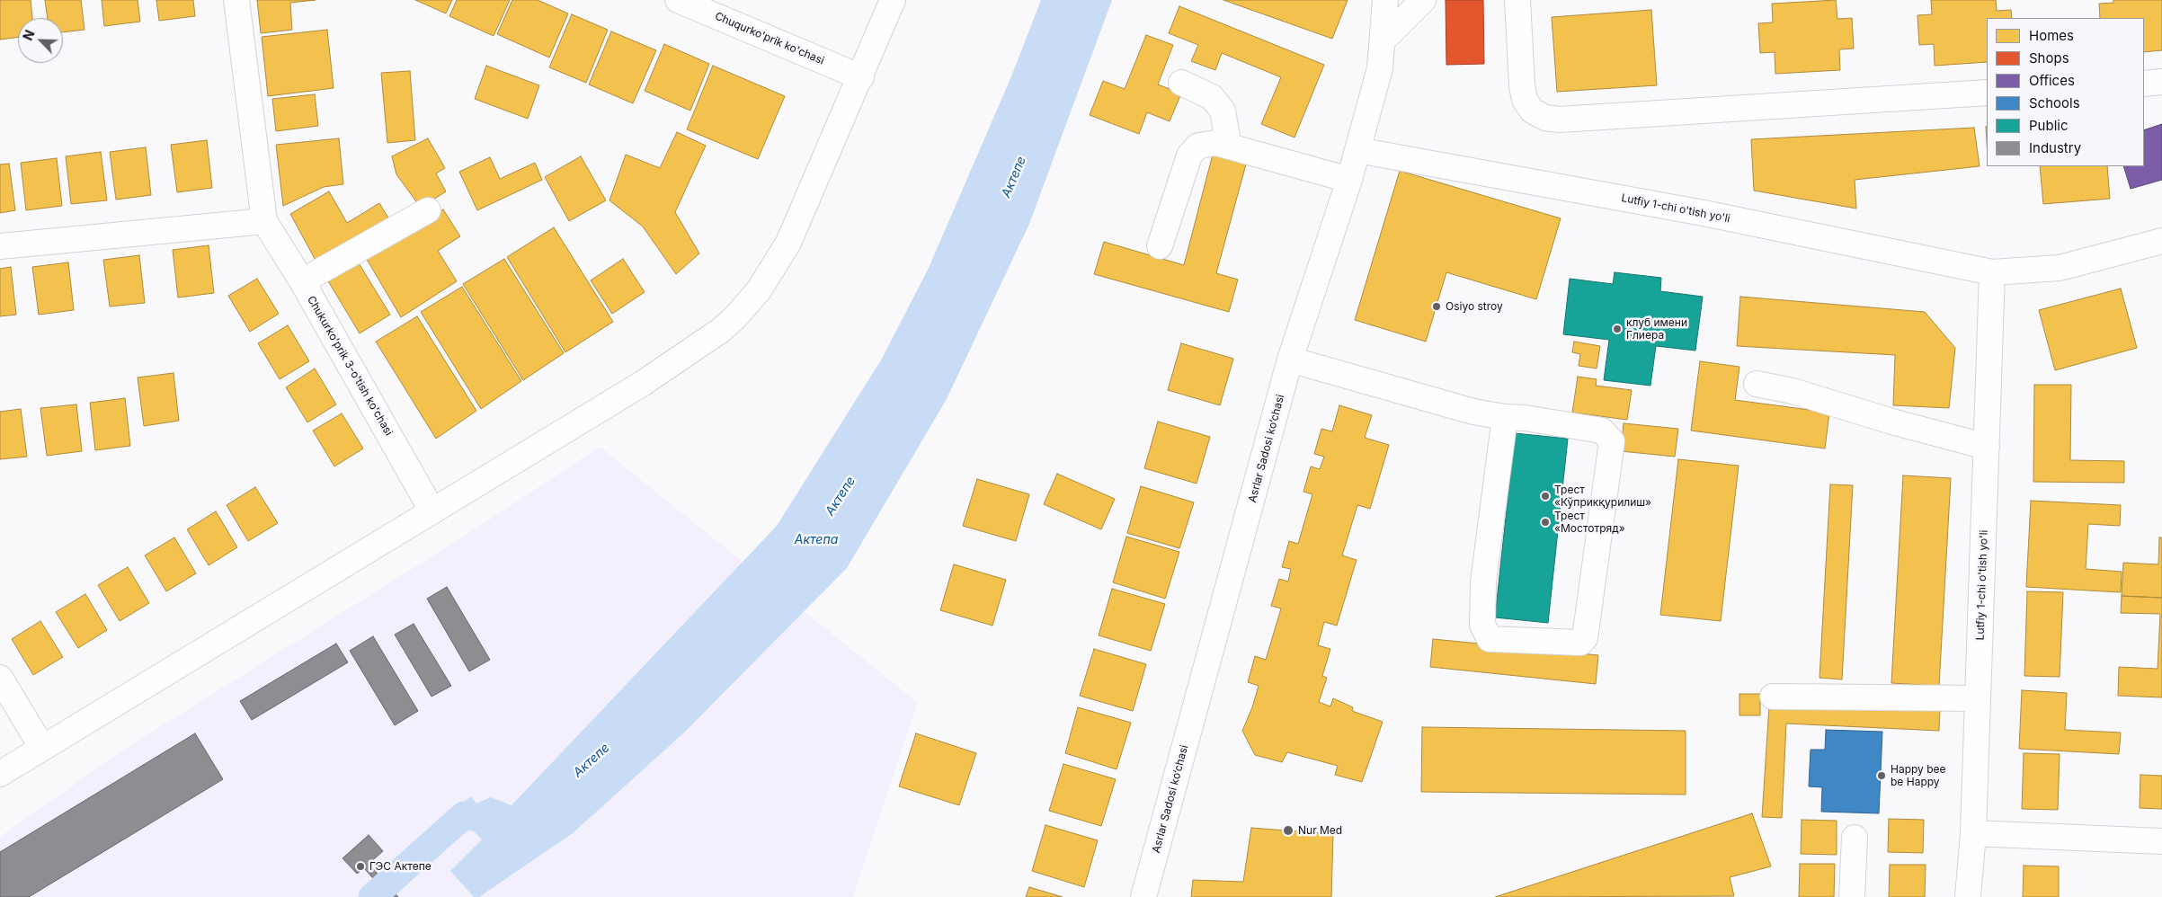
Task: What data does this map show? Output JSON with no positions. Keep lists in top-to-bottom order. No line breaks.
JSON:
{"streets":{"street":["Chuqurko'prik ko'chasi","Lutfiy 1-chi o'tish yo'li","Chukurko'prik 3-o'tish ko'chasi","Asrlar Sadosi ko‘chasi"]},"crossings":[["Lutfiy 1-chi o'tish yo'li","Asrlar Sadosi ko‘chasi"]],"water":["Актепе","Актепа"],"places":["Osiyo stroy","клуб имени Глиера","Трест «Кўприкқурилиш»","Трест «Мостотряд»","Happy bee be Happy","Nur Med","ГЭС Актепe"],"legend":["Homes","Shops","Offices","Schools","Public","Industry"],"north":"top left"}
